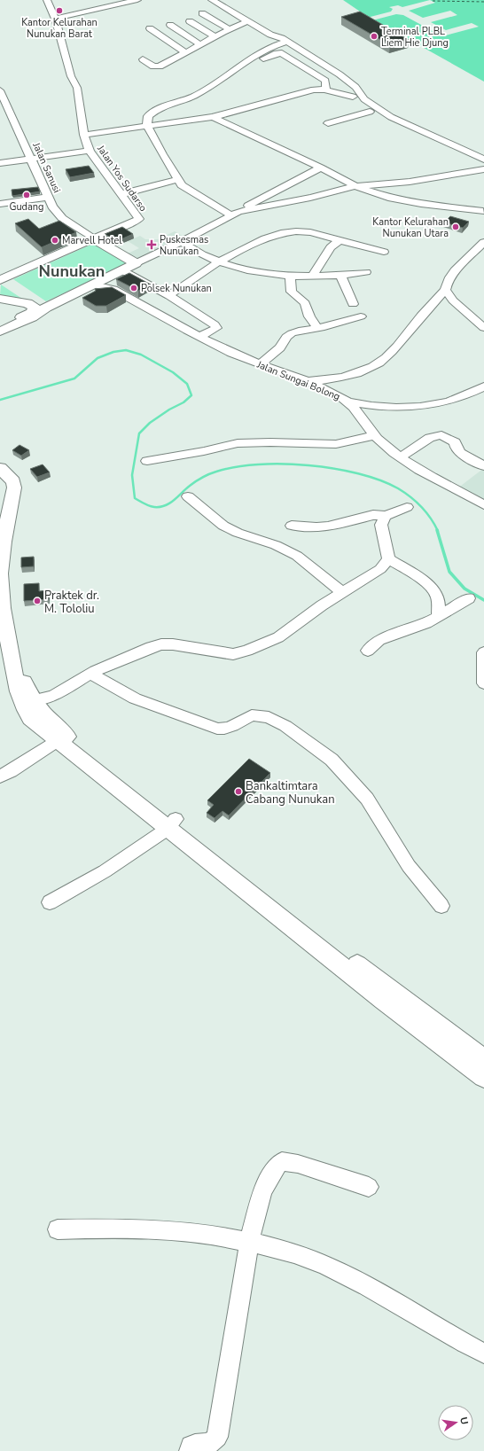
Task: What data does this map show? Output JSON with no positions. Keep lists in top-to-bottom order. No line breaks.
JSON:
{"streets":{"street":["Jalan Sanusi","Jalan Yos Sudarso","Jalan Sungai Bolong"]},"crossings":[["Jalan Sanusi","Jalan Yos Sudarso"]],"districts":["Nunukan"],"places":{"other":["Kantor Kelurahan Nunukan Barat","Terminal PLBL Liem Hie Djung","Gudang","Kantor Kelurahan Nunukan Utara","Marvell Hotel","Polsek Nunukan","Praktek dr. M. Tololiu","Bankaltimtara Cabang Nunukan"],"health":["Puskesmas Nunukan"]},"north":"right"}
